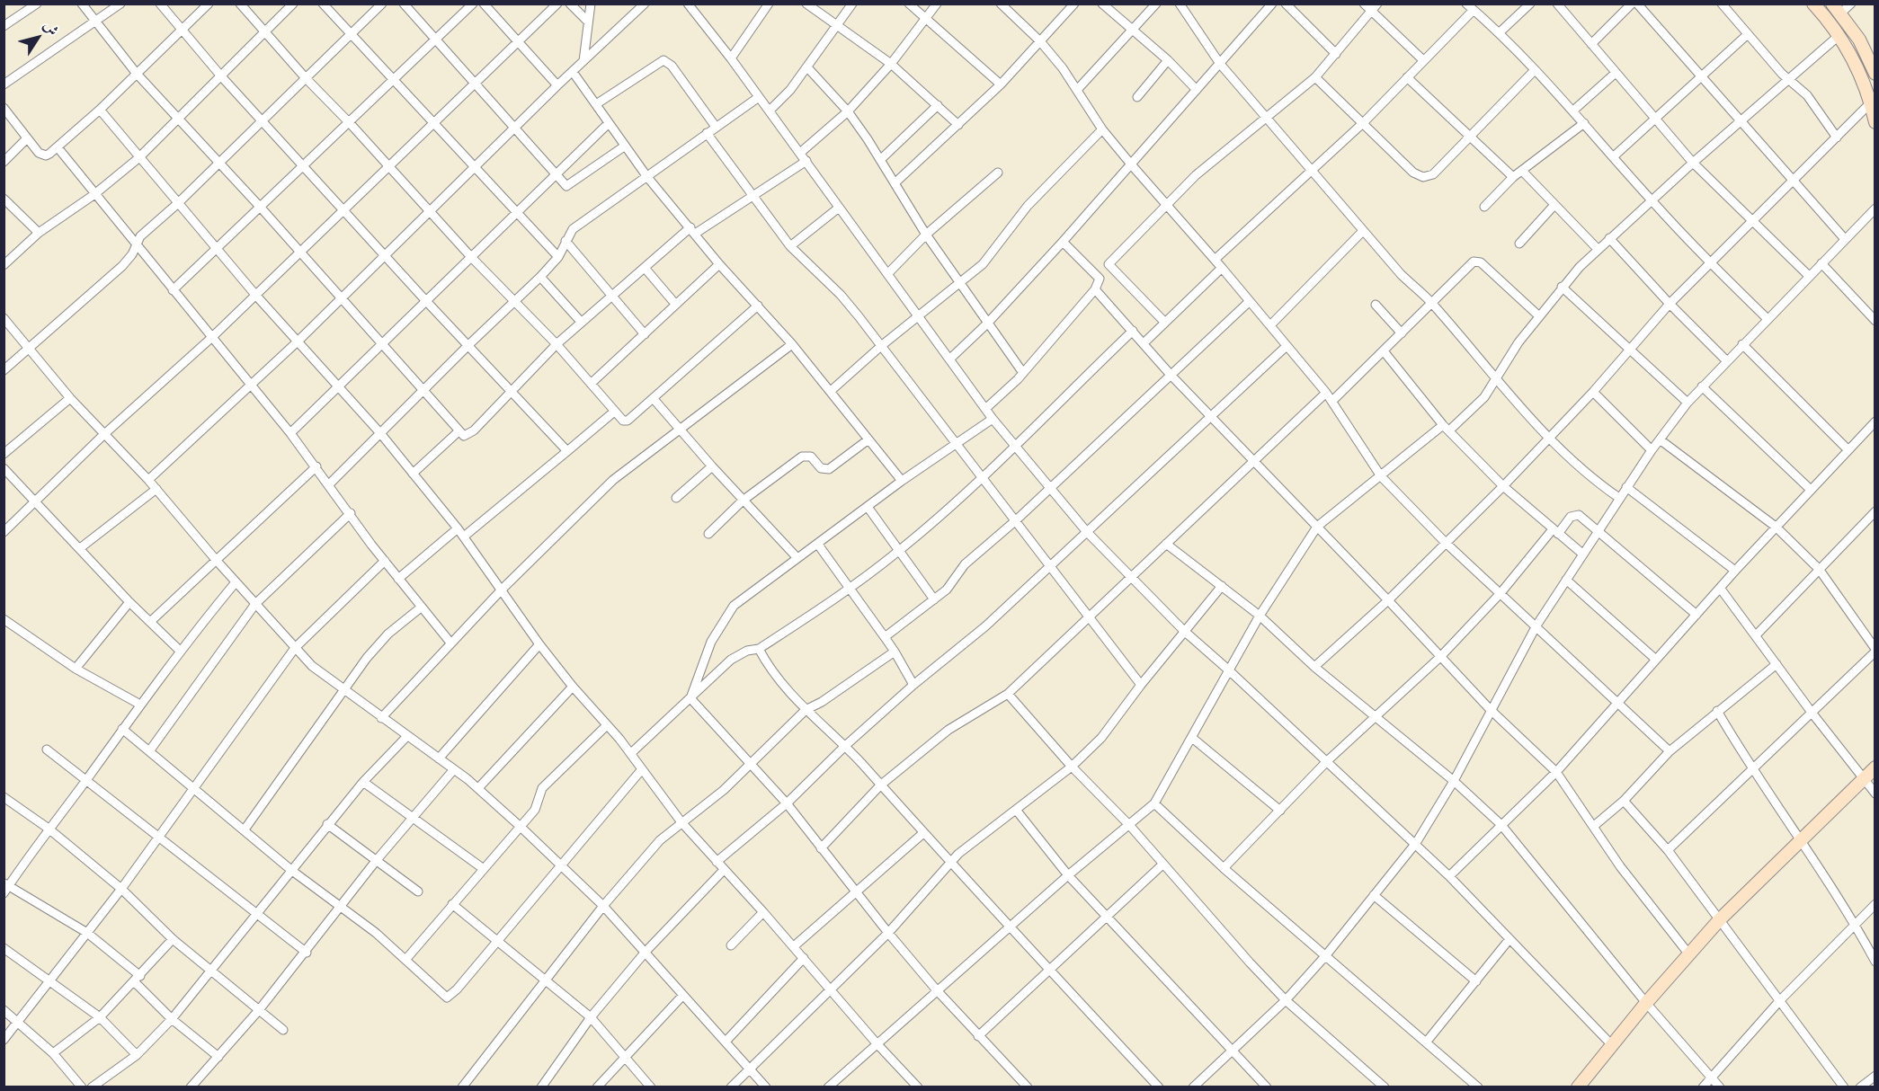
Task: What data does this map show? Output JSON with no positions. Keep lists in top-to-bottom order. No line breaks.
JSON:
{"north":"top right"}
